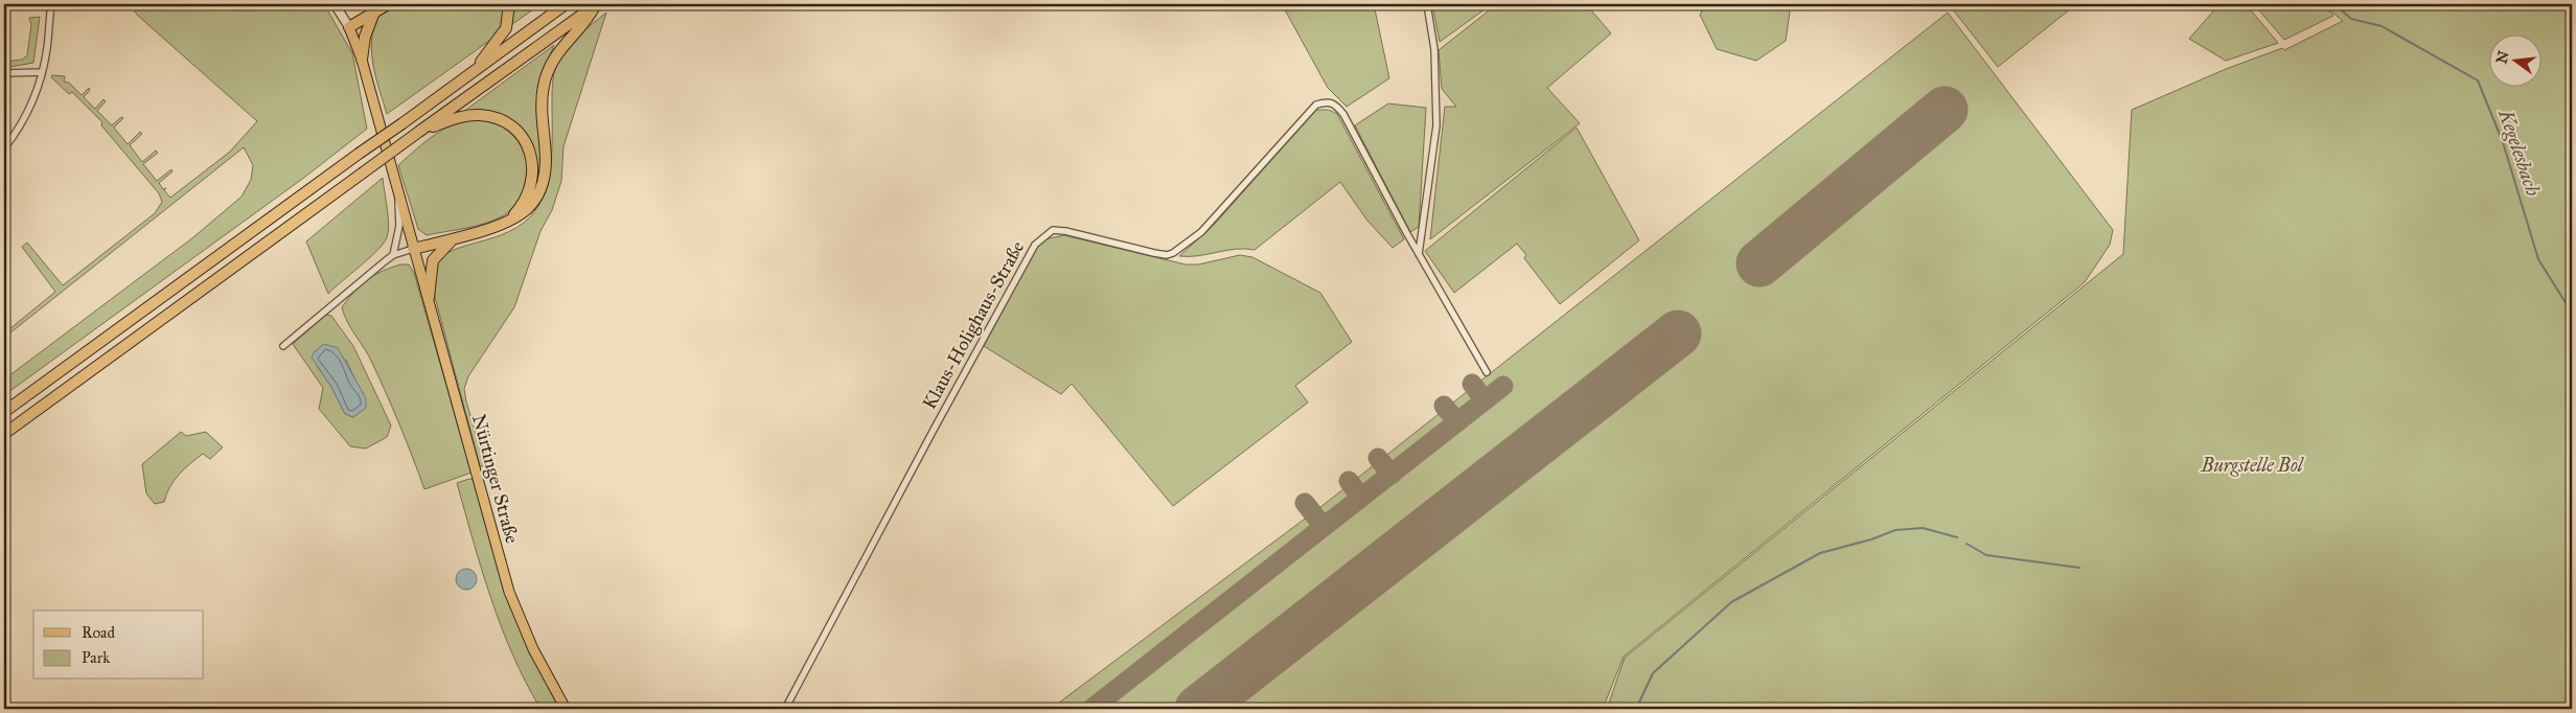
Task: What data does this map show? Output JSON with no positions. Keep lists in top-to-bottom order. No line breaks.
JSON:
{"streets":{"main road":["Nürtinger Straße"],"street":["Klaus-Holighaus-Straße"]},"water":["Kegelesbach"],"parks":["Burgstelle Bol"],"legend":["Road","Park"],"north":"left"}
